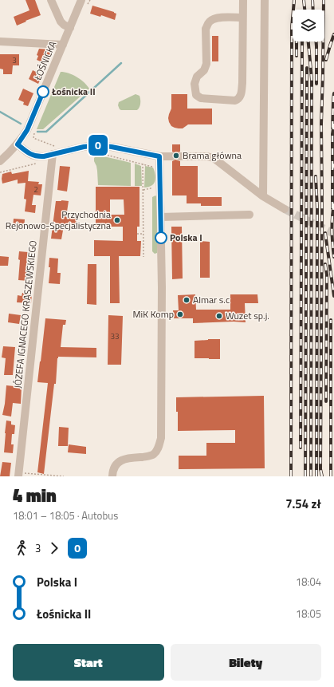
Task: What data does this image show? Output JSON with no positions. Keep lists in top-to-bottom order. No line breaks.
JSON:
{"streets":{"street":["ŁOŚNICKA","JÓZEFA IGNACEGO KRASZEWSKIEGO"]},"places":["Łośnicka II","Brama główna","Przychodnia Rejonowo-Specjalistyczna","Polska I","Almar s.c","MiK Komp","Wuzet sp.j."],"lines":["bus line 0"],"house_numbers":["3","2","33"],"page":{"on_map":"0","heading":["4 min","18:01 – 18:05 · Autobus","7.54 zł"],"legs":["3","0"],"list":[{"name":"Polska I","value":"18:04"},{"name":"Łośnicka II","value":"18:05"}],"buttons":["Start","Bilety"]}}
